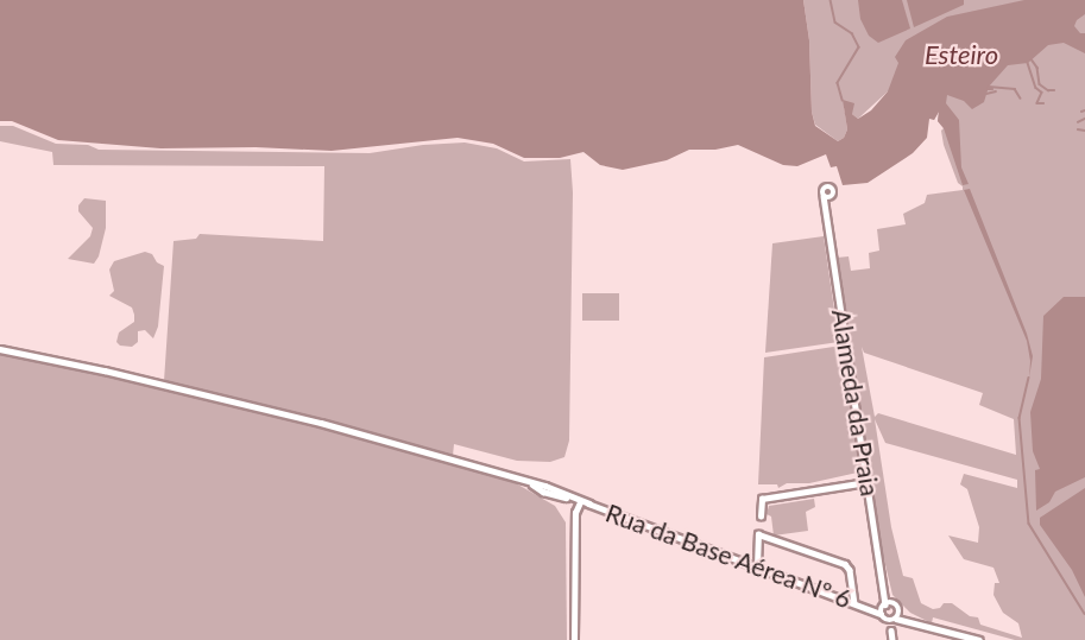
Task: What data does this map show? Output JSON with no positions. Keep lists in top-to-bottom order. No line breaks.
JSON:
{"streets":{"street":["Alameda da Praia","Rua da Base Aérea Nº 6"]},"crossings":[["Alameda da Praia","Rua da Base Aérea Nº 6"]],"water":["Esteiro"]}
